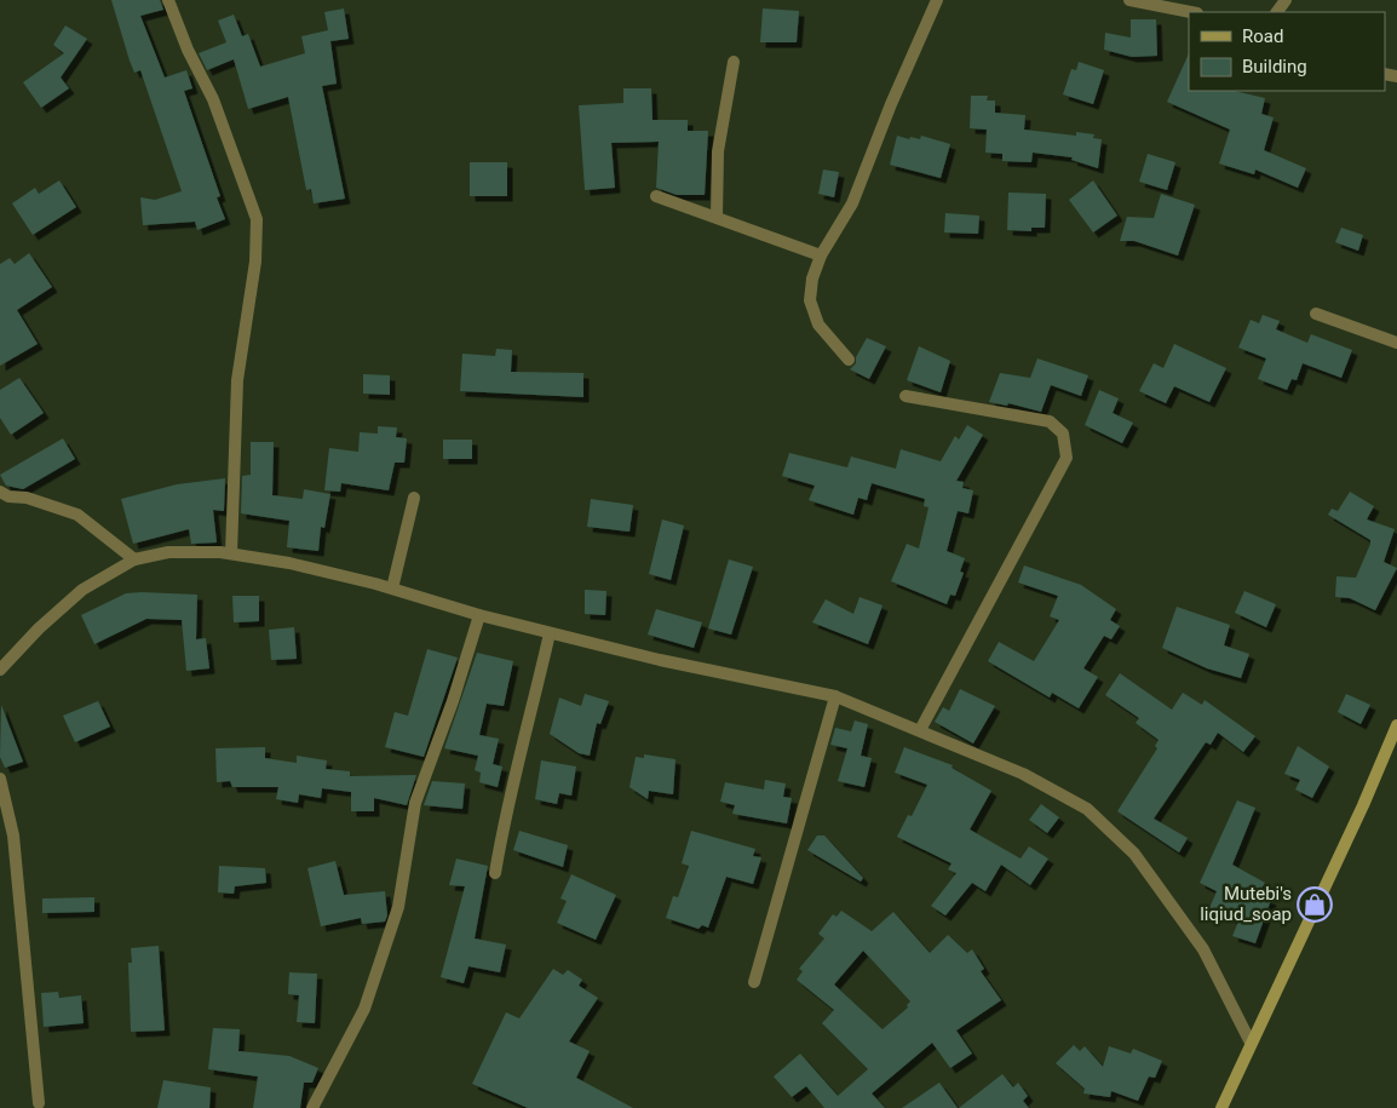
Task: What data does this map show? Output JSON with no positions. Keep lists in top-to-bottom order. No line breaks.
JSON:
{"places":{"shop":["Mutebi's liqiud_soap"]},"legend":["Road","Building"]}
